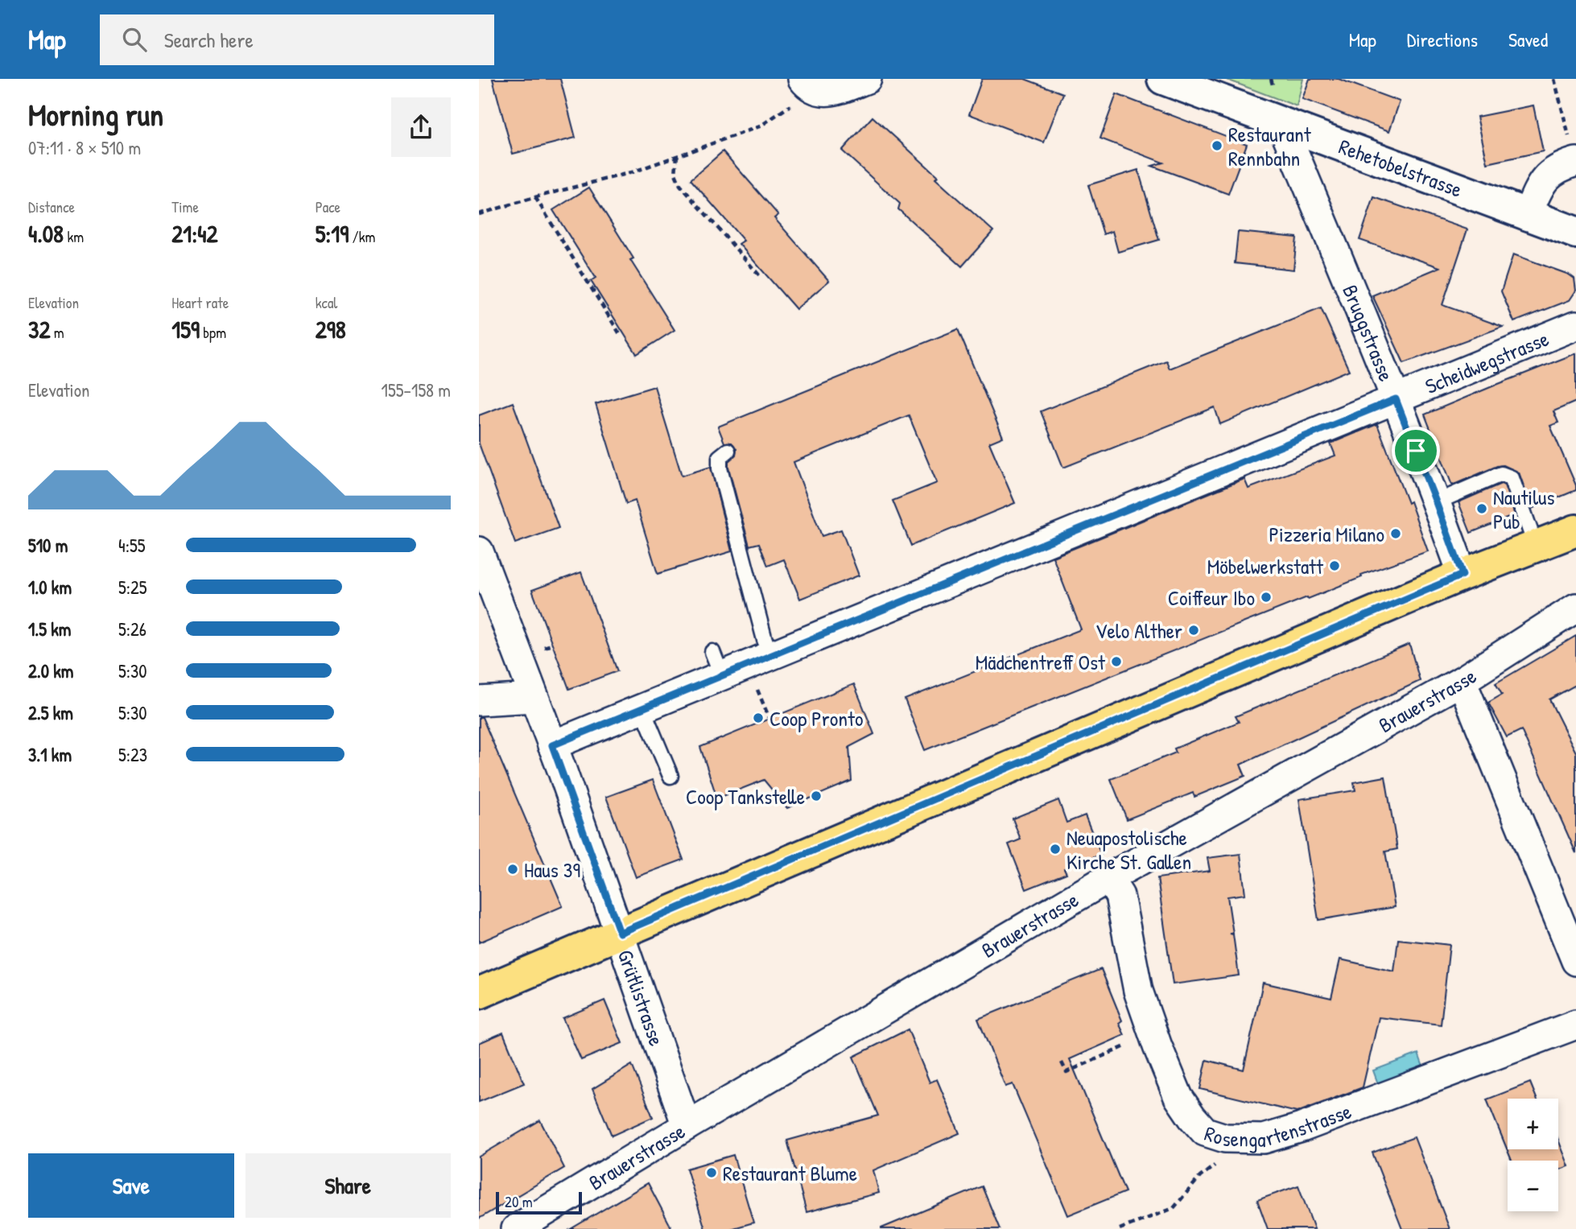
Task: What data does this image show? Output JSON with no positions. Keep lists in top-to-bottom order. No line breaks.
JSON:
{"streets":{"street":["Rehetobelstrasse","Bruggstrasse","Scheidwegstrasse","Brauerstrasse","Grütlistrasse","Rosengartenstrasse"]},"crossings":[["Rehetobelstrasse","Bruggstrasse"],["Bruggstrasse","Scheidwegstrasse"],["Scheidwegstrasse","Grütlistrasse"],["Brauerstrasse","Grütlistrasse"],["Brauerstrasse","Rosengartenstrasse"]],"places":["Restaurant Rennbahn","Nautilus Pub","Pizzeria Milano","Möbelwerkstatt","Coiffeur Ibo","Velo Alther","Mädchentreff Ost","Coop Pronto","Coop Tankstelle","Neuapostolische Kirche St. Gallen","Haus 39","Restaurant Blume"],"scale_bar":"20 m","page":{"header":"Map","search":"Search here","nav":["Map","Directions","Saved"],"heading":["Morning run","07:11 · 8 × 510 m"],"stats":[["Distance","4.08 km"],["Time","21:42"],["Pace","5:19 /km"],["Elevation","32 m"],["Heart rate","159 bpm"],["kcal","298"]],"chart":["Elevation","155–158 m"],"list":[{"name":"510 m","note":"4:55"},{"name":"1.0 km","note":"5:25"},{"name":"1.5 km","note":"5:26"},{"name":"2.0 km","note":"5:30"},{"name":"2.5 km","note":"5:30"},{"name":"3.1 km","note":"5:23"}],"map_buttons":["+","−"],"buttons":["Save","Share"],"scale":"20 m"}}
